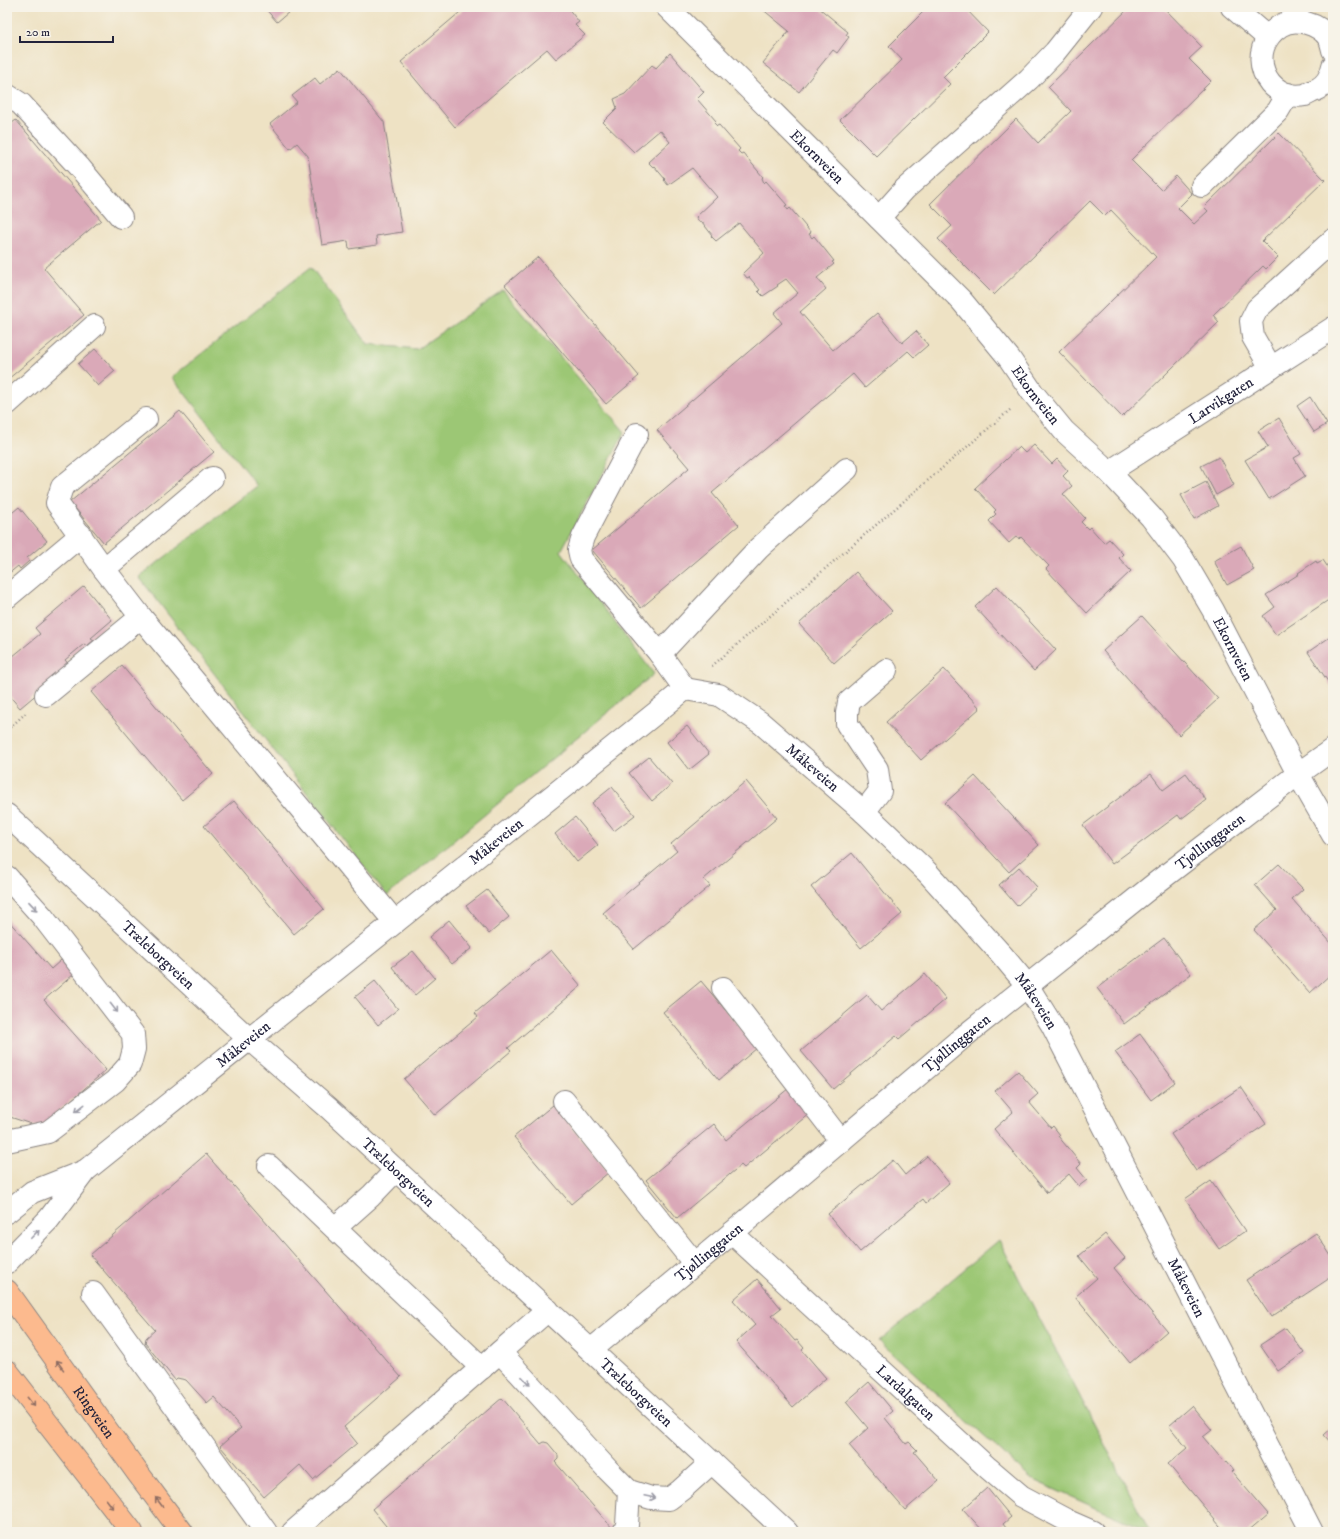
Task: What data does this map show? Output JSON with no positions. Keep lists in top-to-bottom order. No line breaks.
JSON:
{"streets":{"main road":["Ringveien"],"street":["Ekornveien","Larvikgaten","Måkeveien","Tjøllinggaten","Træleborgveien","Lardalgaten"]},"crossings":[["Ekornveien","Larvikgaten"],["Ekornveien","Tjøllinggaten"],["Måkeveien","Tjøllinggaten"],["Måkeveien","Træleborgveien"],["Tjøllinggaten","Træleborgveien"],["Tjøllinggaten","Lardalgaten"]],"scale_bar":"20 m"}
